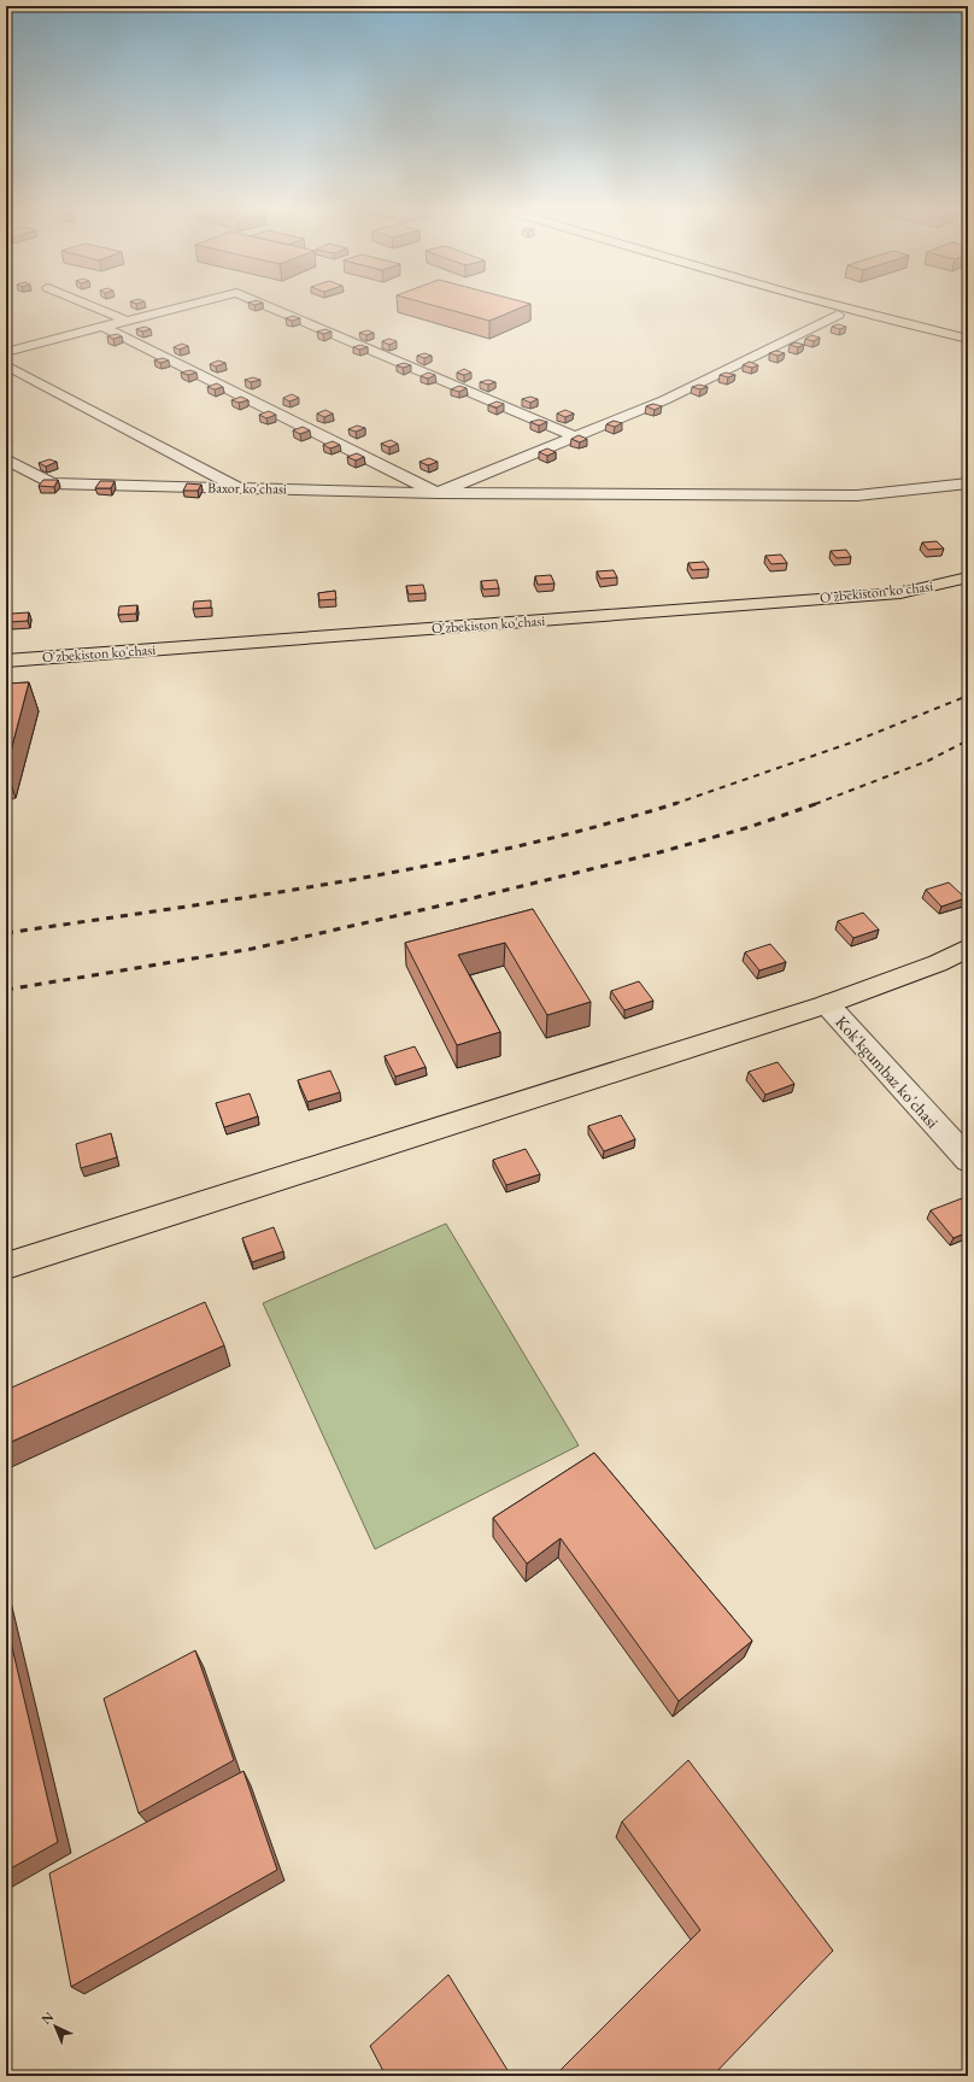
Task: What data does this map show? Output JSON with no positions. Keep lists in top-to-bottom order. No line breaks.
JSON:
{"streets":{"main road":["O'zbekiston ko'chasi"],"street":["Baxor ko'chasi","Kok'kgumbaz ko'chasi"]},"north":"top left"}
